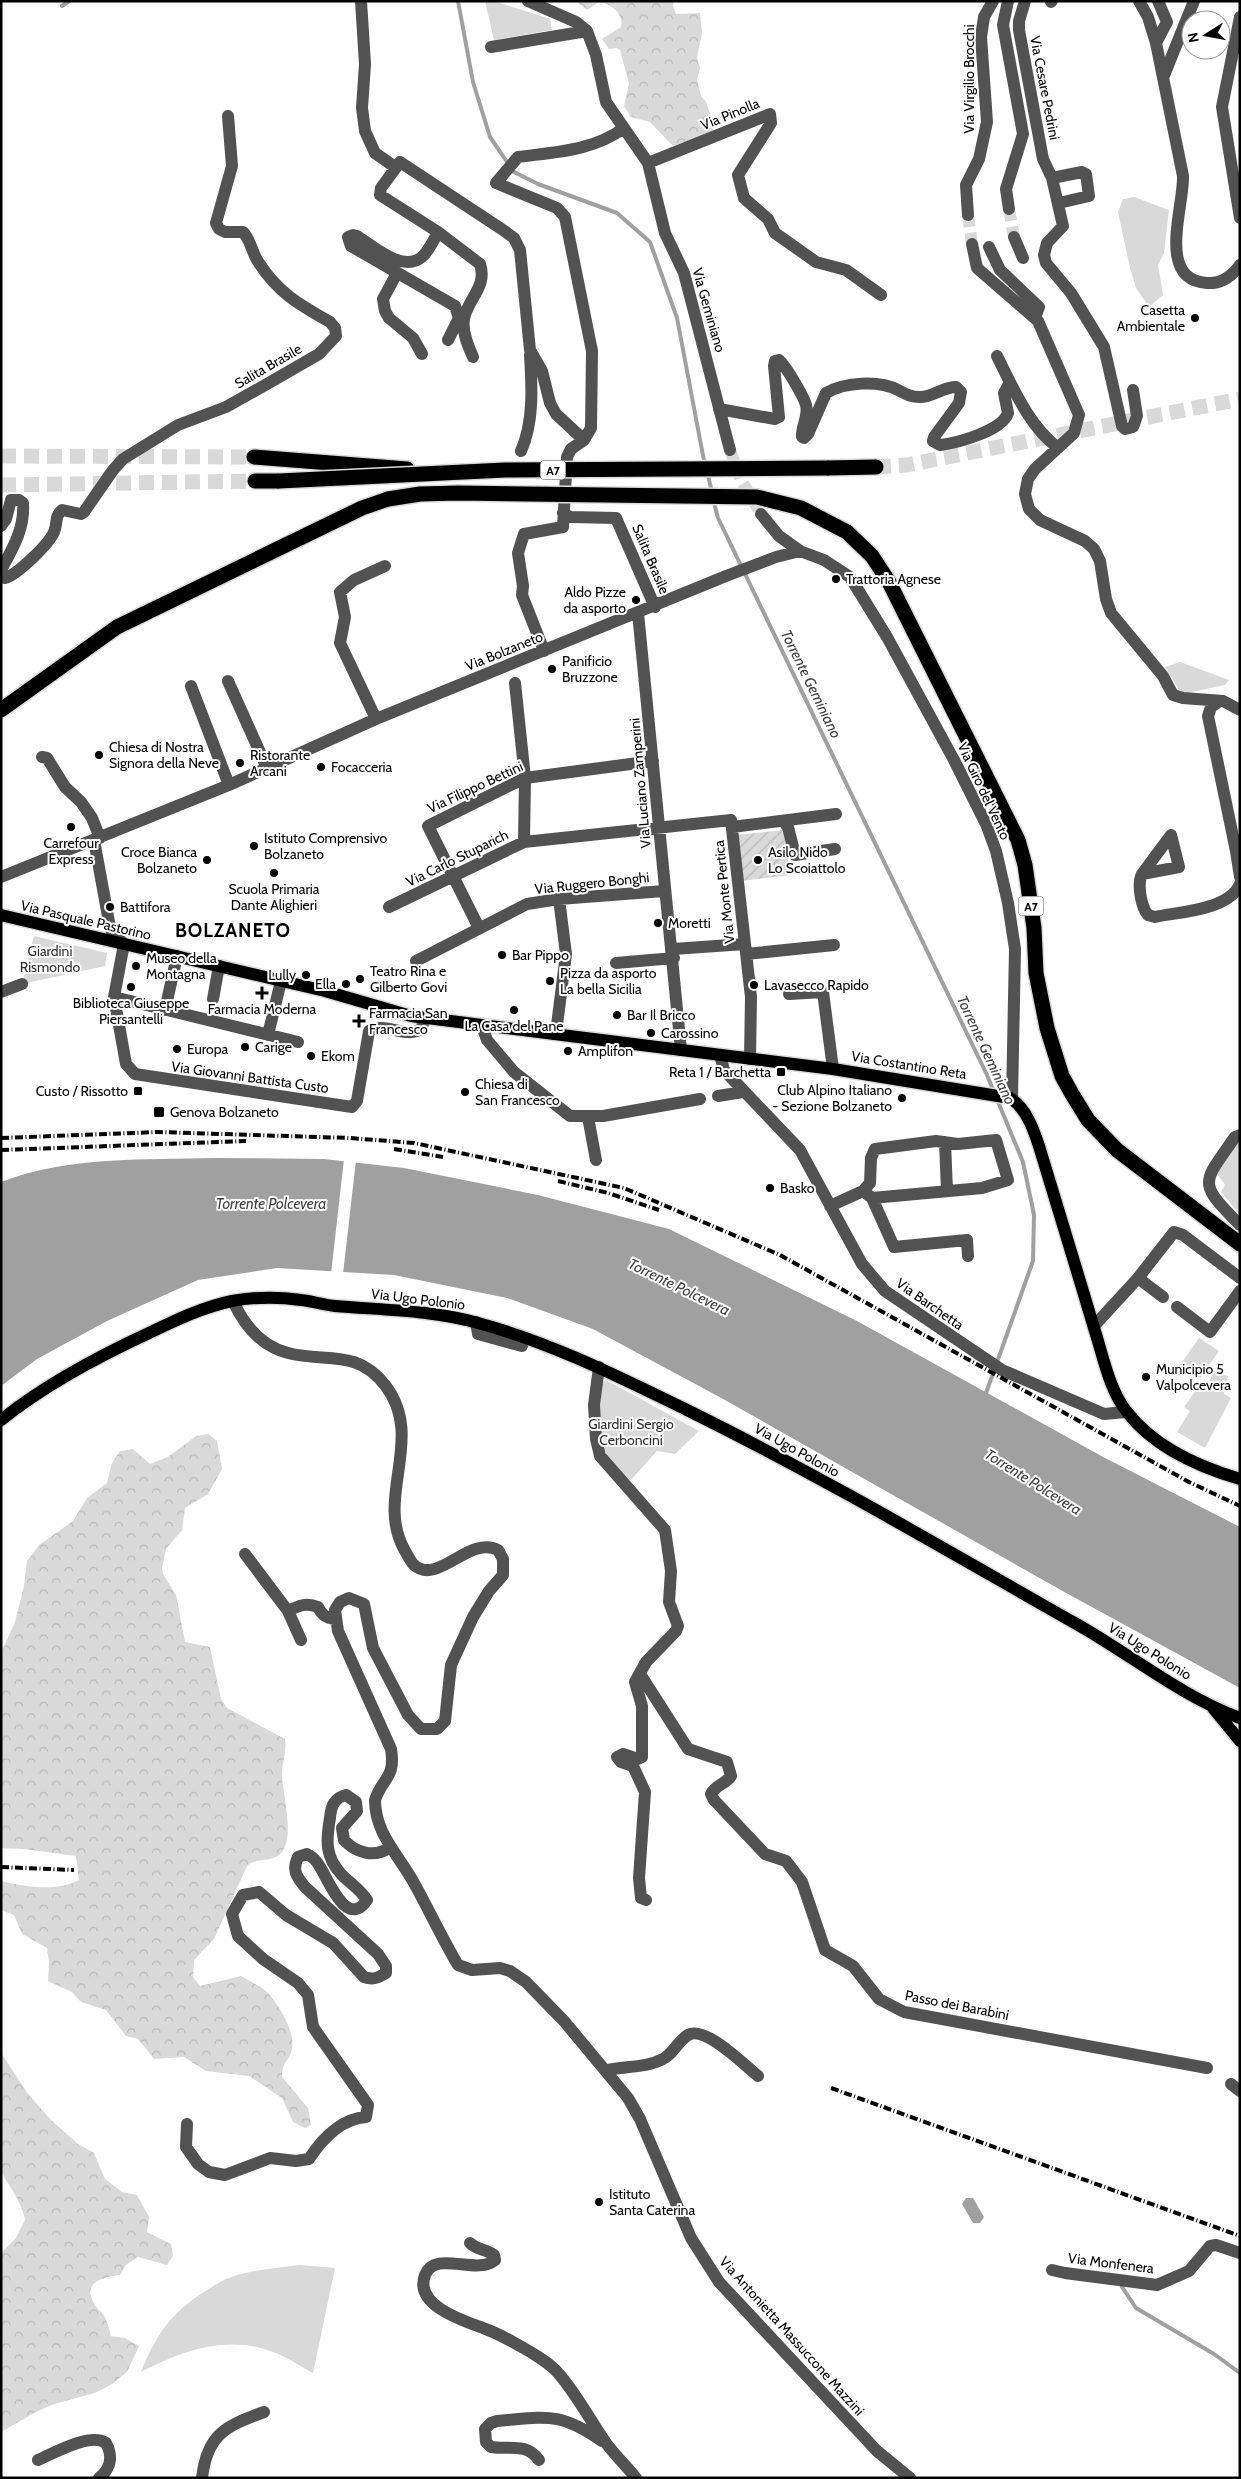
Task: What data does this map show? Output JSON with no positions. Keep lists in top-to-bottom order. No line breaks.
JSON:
{"streets":{"highway":["A7"],"main road":["Via Pasquale Pastorino","Via Costantino Reta","Via Ugo Polonio"],"street":["Via Virgilio Brocchi","Via Cesare Pedrini","Via Pinolla","Via Geminiano","Salita Brasile","Via Bolzaneto","Via Luciano Zamperini","Via Filippo Bettini","Via Giro del Vento","Via Carlo Stuparich","Via Ruggero Bonghi","Via Monte Pertica","Via Giovanni Battista Custo","Via Barchetta","Passo dei Barabini","Via Monfenera","Via Antonietta Massuccone Mazzini"]},"crossings":[["Via Pinolla","Via Geminiano"],["Salita Brasile","Via Bolzaneto"],["Via Bolzaneto","Via Luciano Zamperini"],["Via Bolzaneto","Via Giro del Vento"],["Via Luciano Zamperini","Via Filippo Bettini"],["Via Luciano Zamperini","Via Carlo Stuparich"],["Via Luciano Zamperini","Via Ruggero Bonghi"],["Via Luciano Zamperini","Via Monte Pertica"],["Via Luciano Zamperini","Via Costantino Reta"],["Via Filippo Bettini","Via Carlo Stuparich"],["Via Giro del Vento","Via Costantino Reta"],["Via Carlo Stuparich","Via Monte Pertica"],["Via Monte Pertica","Via Costantino Reta"],["Via Pasquale Pastorino","Via Costantino Reta"],["Via Pasquale Pastorino","Via Giovanni Battista Custo"],["Via Costantino Reta","Via Barchetta"]],"districts":["BOLZANETO"],"water":["Torrente Geminiano","Torrente Polcevera"],"parks":["Giardini Rismondo","Giardini Sergio Cerboncini"],"places":{"other":["Casetta Ambientale","Trattoria Agnese","Aldo Pizze da asporto","Panificio Bruzzone","Chiesa di Nostra Signora della Neve","Ristorante Arcani","Focacceria","Carrefour Express","Istituto Comprensivo Bolzaneto","Croce Bianca Bolzaneto","Asilo Nido Lo Scoiattolo","Scuola Primaria Dante Alighieri","Battifora","Moretti","Bar Pippo","Museo della Montagna","Lully","Teatro Rina e Gilberto Govi","Pizza da asporto La bella Sicilia","Ella","Lavasecco Rapido","Biblioteca Giuseppe Piersantelli","La Casa del Pane","Bar Il Bricco","Carossino","Carige","Europa","Amplifon","Ekom","Chiesa di San Francesco","Club Alpino Italiano - Sezione Bolzaneto","Basko","Municipio 5 Valpolcevera","Istituto Santa Caterina"],"health":["Farmacia Moderna","Farmacia San Francesco"],"transit":["Reta 1 / Barchetta","Custo / Rissotto","Genova Bolzaneto"]},"north":"left"}
